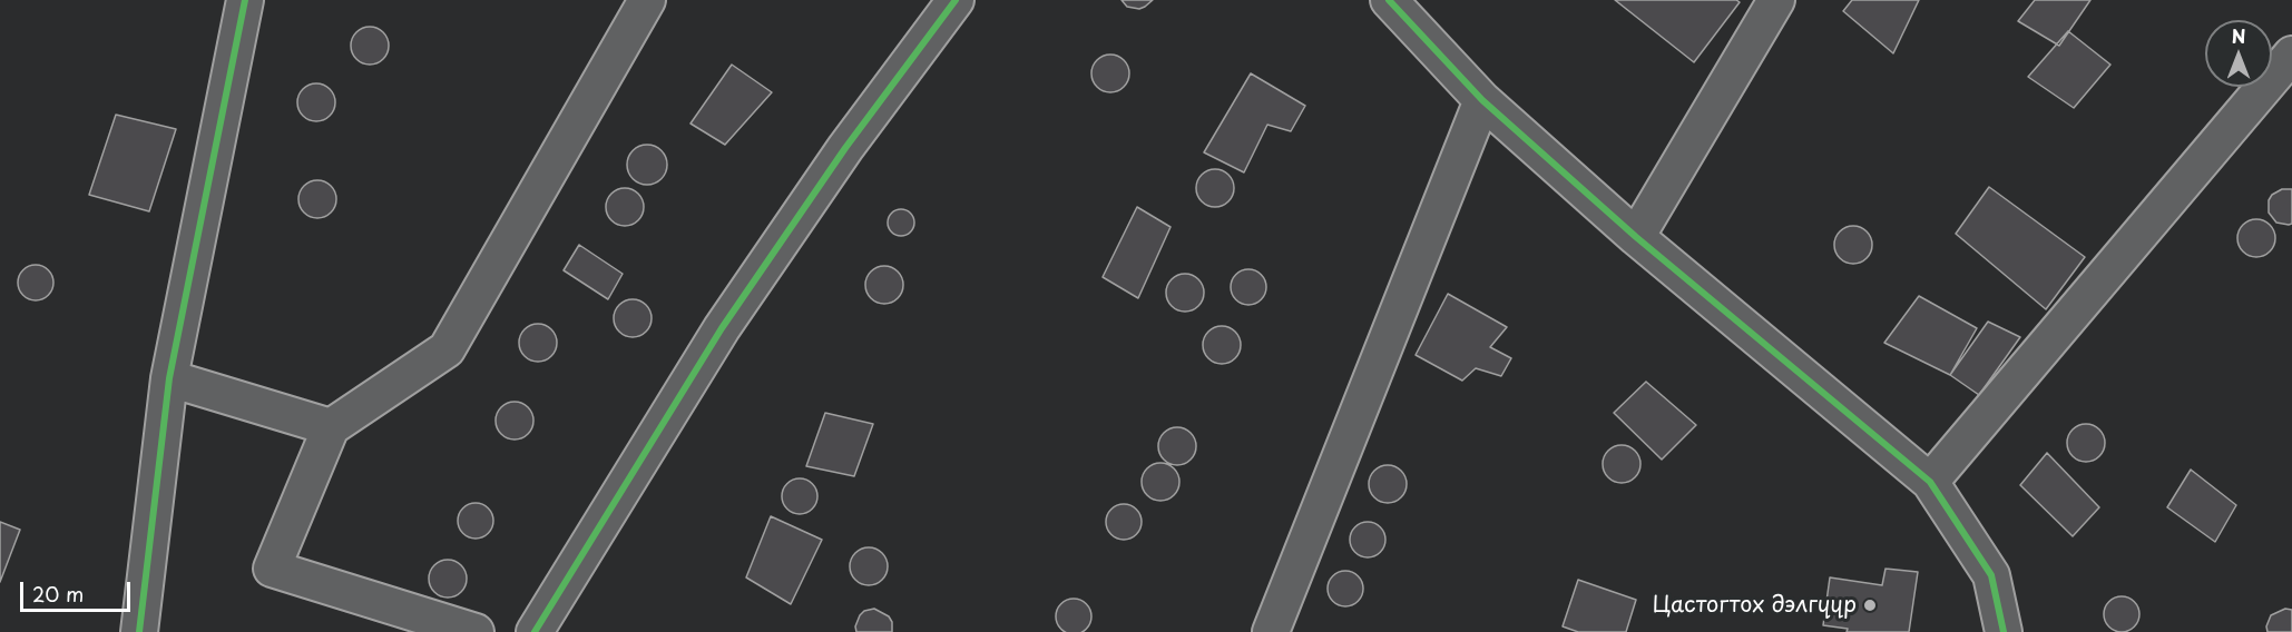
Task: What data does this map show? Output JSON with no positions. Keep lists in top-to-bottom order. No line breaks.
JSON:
{"places":["Цастогтох дэлгүүр"],"scale_bar":"20 m","north":"top"}
